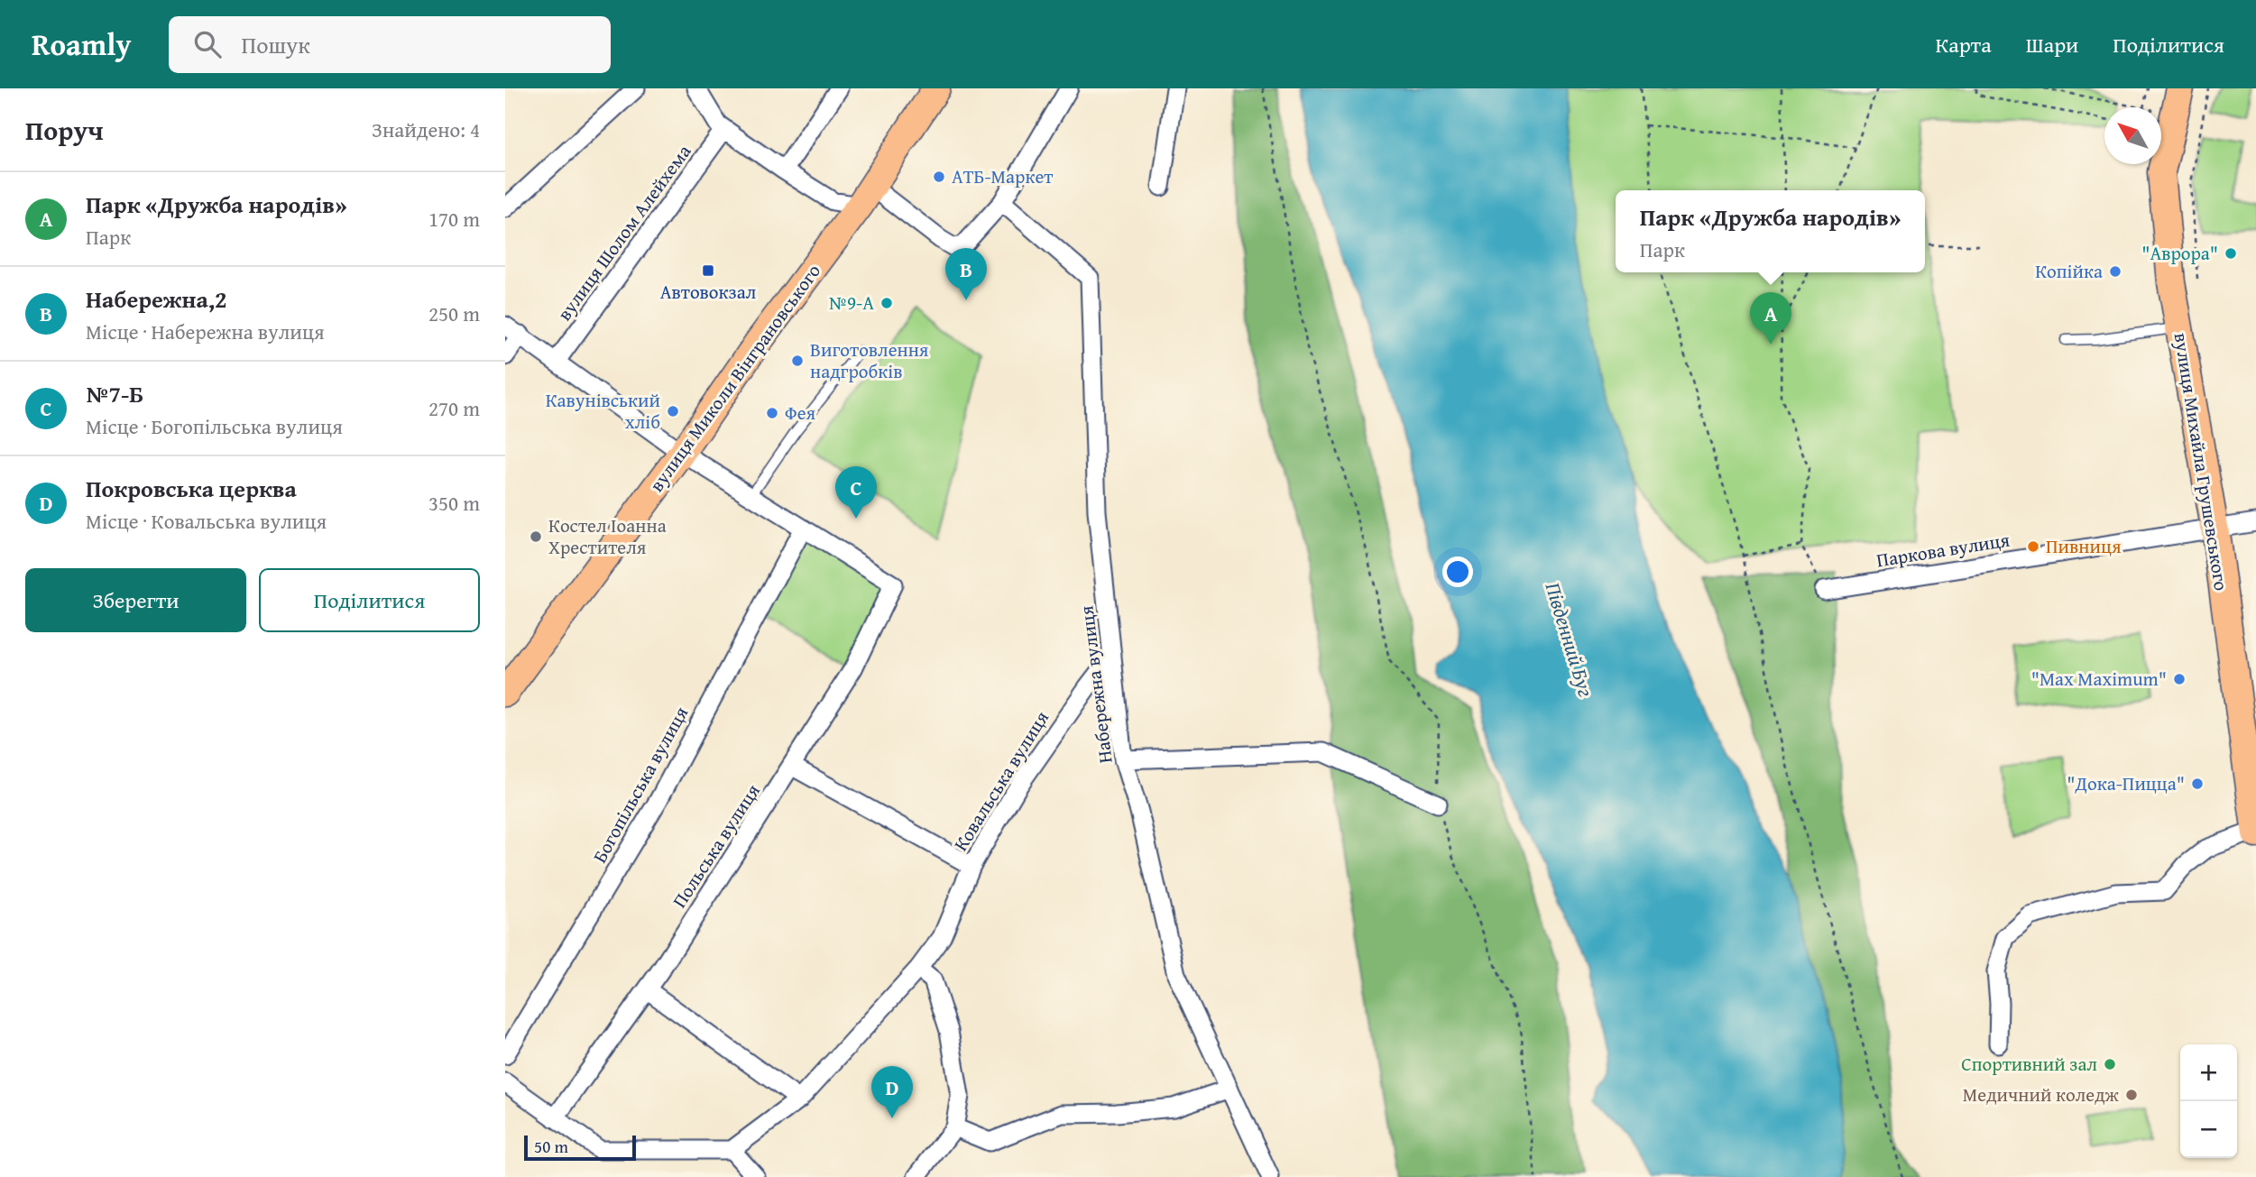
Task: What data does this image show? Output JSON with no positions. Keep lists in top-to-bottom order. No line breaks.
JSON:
{"streets":{"main road":["вулиця Миколи Вінграновського","вулиця Михайла Грушевського"],"street":["вулиця Шолом Алейхема","Паркова вулиця","Набережна вулиця","Ковальська вулиця","Богопільська вулиця","Польська вулиця"]},"crossings":[["вулиця Михайла Грушевського","Паркова вулиця"],["Набережна вулиця","Ковальська вулиця"],["Богопільська вулиця","Польська вулиця"]],"water":["Південний Буг"],"places":{"other":["АТБ-Маркет","\"Аврора\"","Копійка","№9-А","Виготовлення надгробків","Кавунівський хліб","Фея","Костел Іоанна Хрестителя","Пивниця","\"Max Maximum\"","\"Дока-Пицца\"","Спортивний зал","Медичний коледж"],"transit":["Автовокзал"]},"scale_bar":"50 m","north":"top left","page":{"header":"Roamly","search":"Пошук","nav":["Карта","Шари","Поділитися"],"heading":["Поруч","Знайдено: 4"],"list":[{"mark":"A","name":"Парк «Дружба народів»","note":"Парк","value":"170 m"},{"mark":"B","name":"Набережна,2","note":"Місце · Набережна вулиця","value":"250 m"},{"mark":"C","name":"№7-Б","note":"Місце · Богопільська вулиця","value":"270 m"},{"mark":"D","name":"Покровська церква","note":"Місце · Ковальська вулиця","value":"350 m"}],"popup":["Парк «Дружба народів»","Парк"],"pins":["B","A","C","D"],"buttons":["Зберегти","Поділитися"],"map_buttons":["+","−"],"scale":"50 m"}}
